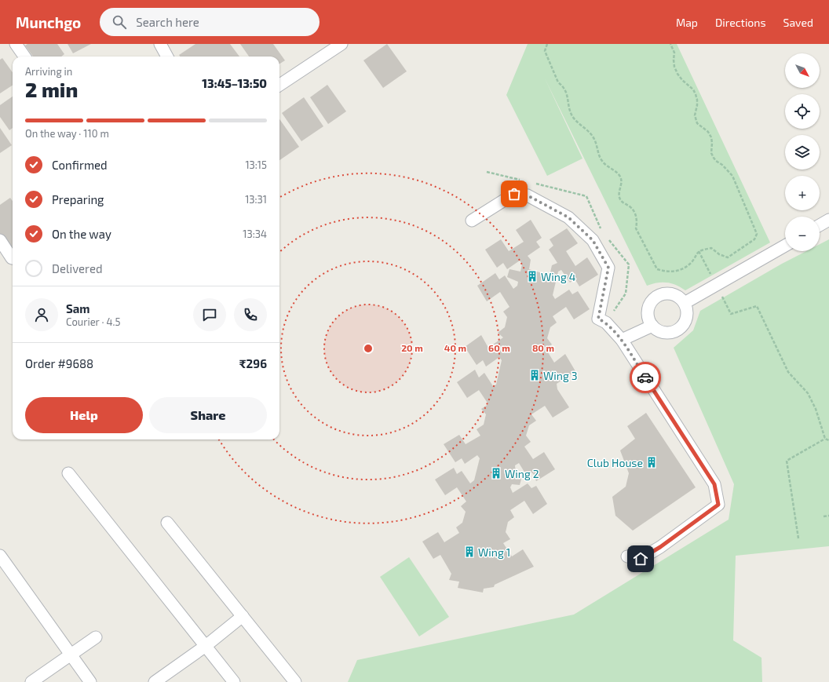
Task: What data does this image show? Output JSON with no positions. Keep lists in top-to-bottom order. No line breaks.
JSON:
{"places":{"building":["Wing 4","Wing 3","Club House","Wing 2","Wing 1"]},"north":"bottom right","page":{"header":"Munchgo","search":"Search here","nav":["Map","Directions","Saved"],"map_buttons":["+","−"],"heading":["2 min","Arriving in","13:45–13:50"],"panel":["Sam","Courier · 4.5","Order #9688","₹296"],"bar":"On the way · 110 m","list":[["Confirmed","13:15"],["Preparing","13:31"],["On the way","13:34"],"Delivered"],"buttons":["Help","Share"]},"rings":["20 m","40 m","60 m","80 m"]}
